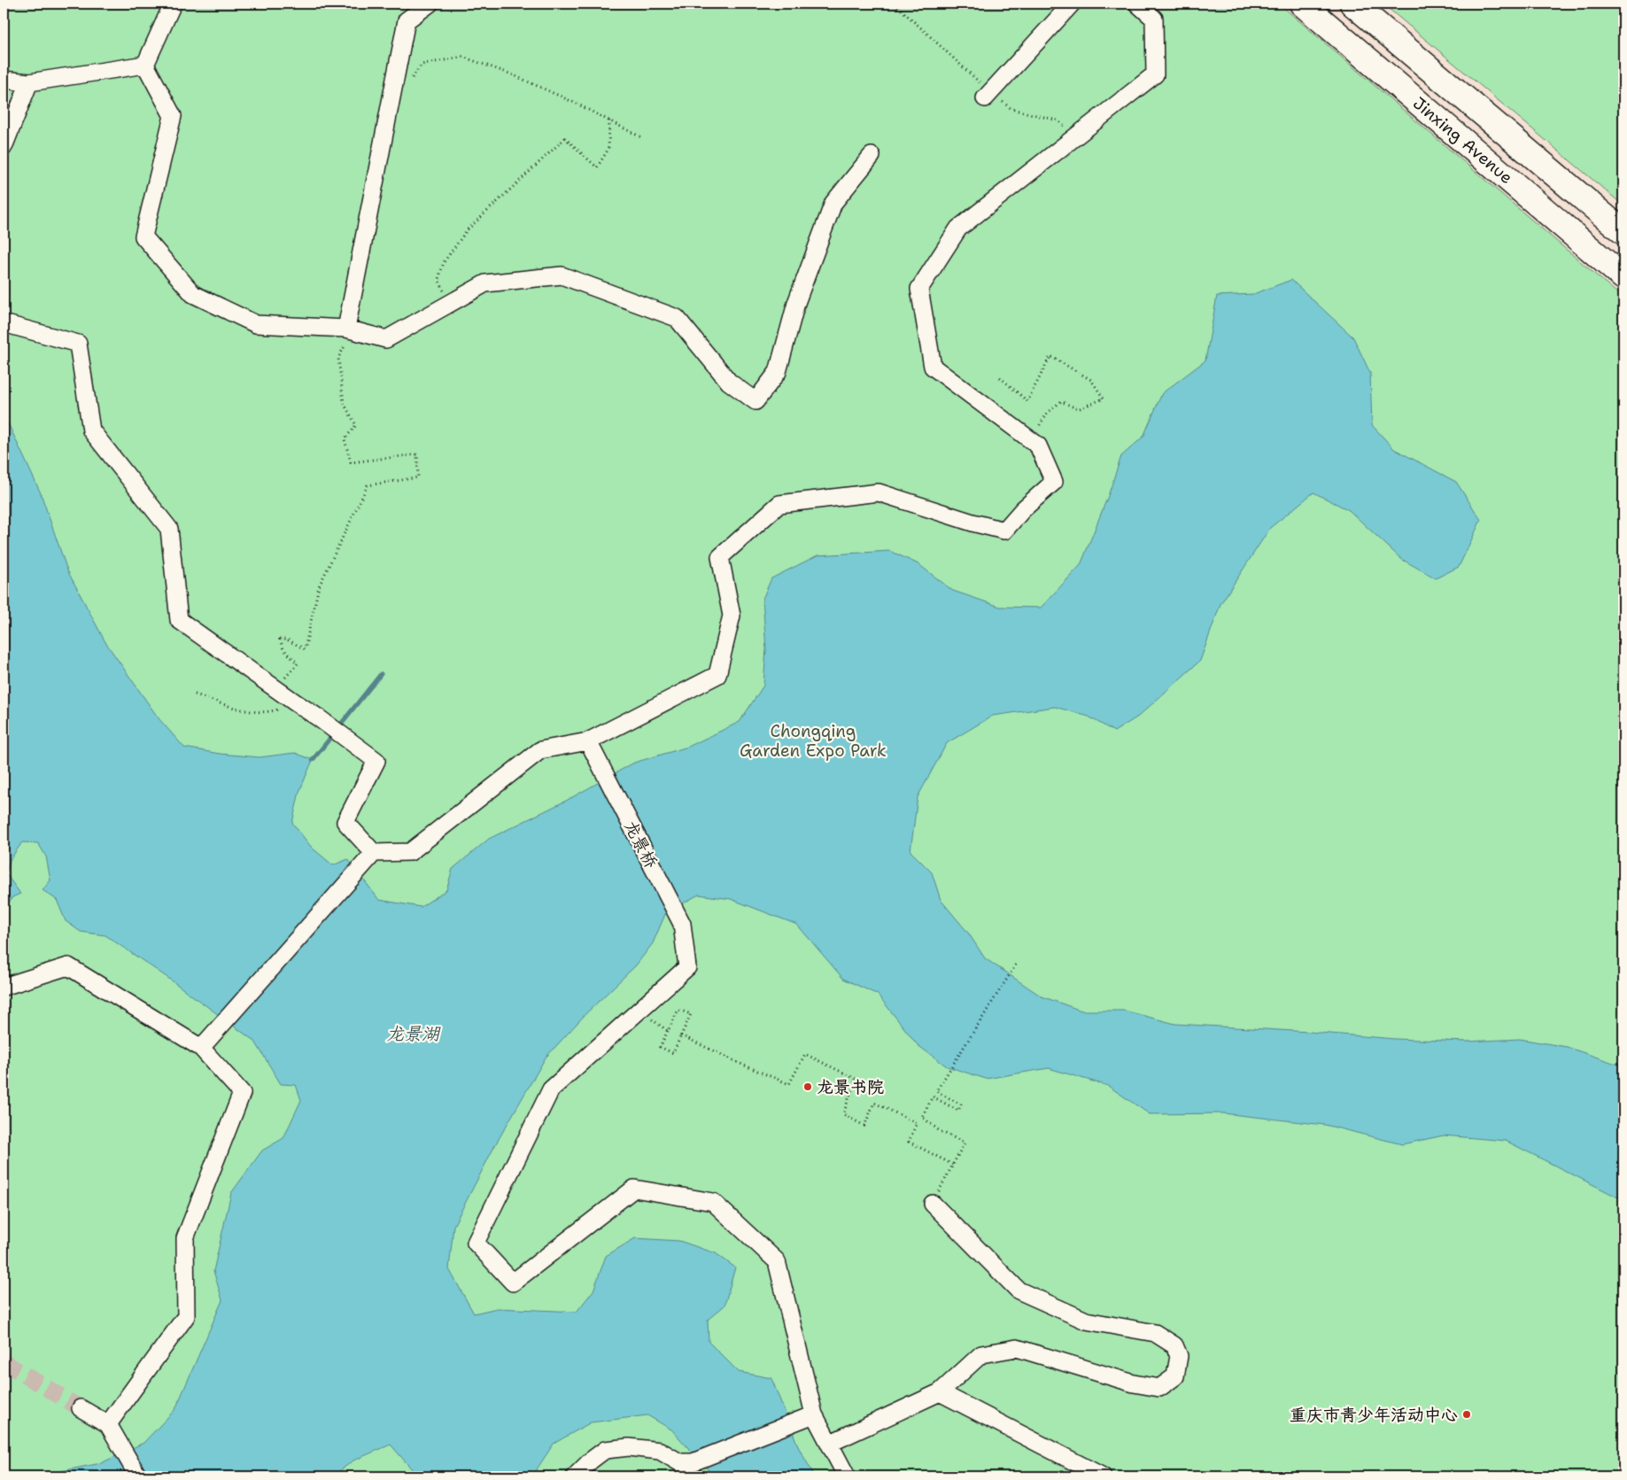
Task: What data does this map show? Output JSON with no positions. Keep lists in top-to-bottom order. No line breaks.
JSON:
{"streets":{"highway":["Jinxing Avenue"],"lane":["龙景桥"]},"water":["龙景湖"],"parks":["Chongqing Garden Expo Park"],"places":["龙景书院","重庆市青少年活动中心"]}
